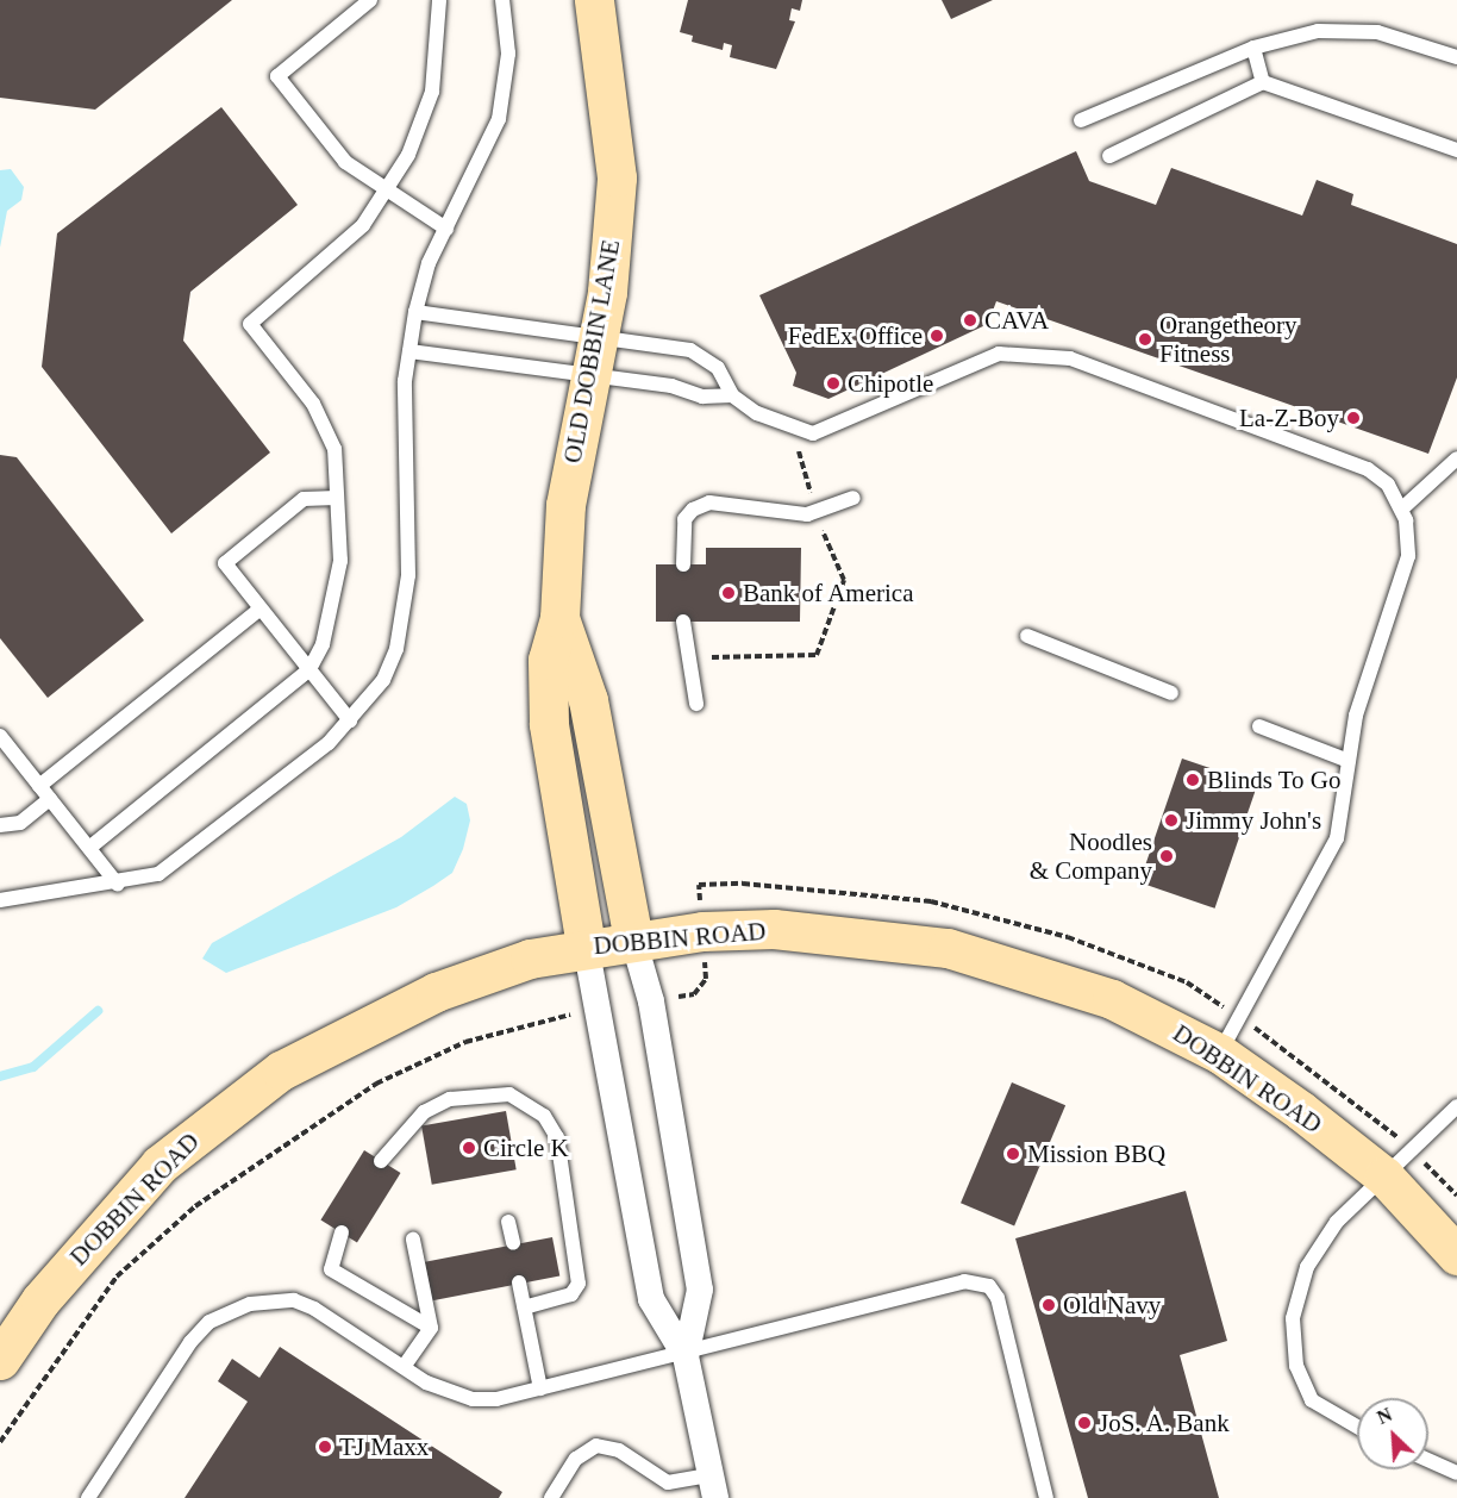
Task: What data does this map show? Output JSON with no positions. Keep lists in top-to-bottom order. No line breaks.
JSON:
{"streets":{"street":["OLD DOBBIN LANE","DOBBIN ROAD"]},"crossings":[["OLD DOBBIN LANE","DOBBIN ROAD"]],"places":["CAVA","FedEx Office","Orangetheory Fitness","Chipotle","La-Z-Boy","Bank of America","Blinds To Go","Jimmy John's","Noodles & Company","Circle K","Mission BBQ","Old Navy","JoS. A. Bank","TJ Maxx"],"north":"top left"}
